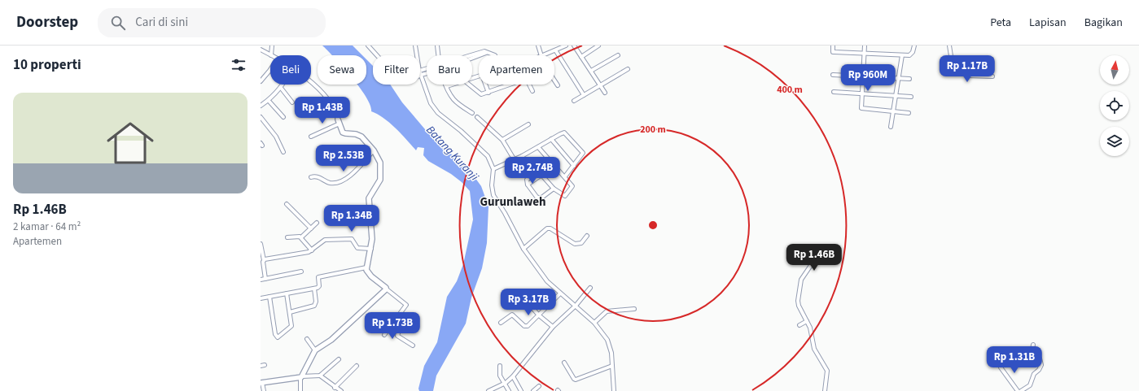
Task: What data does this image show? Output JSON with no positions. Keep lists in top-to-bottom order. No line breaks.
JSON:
{"districts":["Gurunlaweh"],"water":["Batang Kuranji"],"north":"top","page":{"header":"Doorstep","search":"Cari di sini","nav":["Peta","Lapisan","Bagikan"],"heading":"10 properti","price":["Rp 1.17B","Rp 960M","Rp 1.43B","Rp 2.53B","Rp 2.74B","Rp 1.34B","Rp 1.46B","Rp 3.17B","Rp 1.73B","Rp 1.31B"],"chip":["Beli","Sewa","Filter","Baru","Apartemen"],"list":[{"name":"Rp 1.46B","note":"2 kamar · 64 m² · Apartemen"}]},"rings":["400 m","200 m"]}
